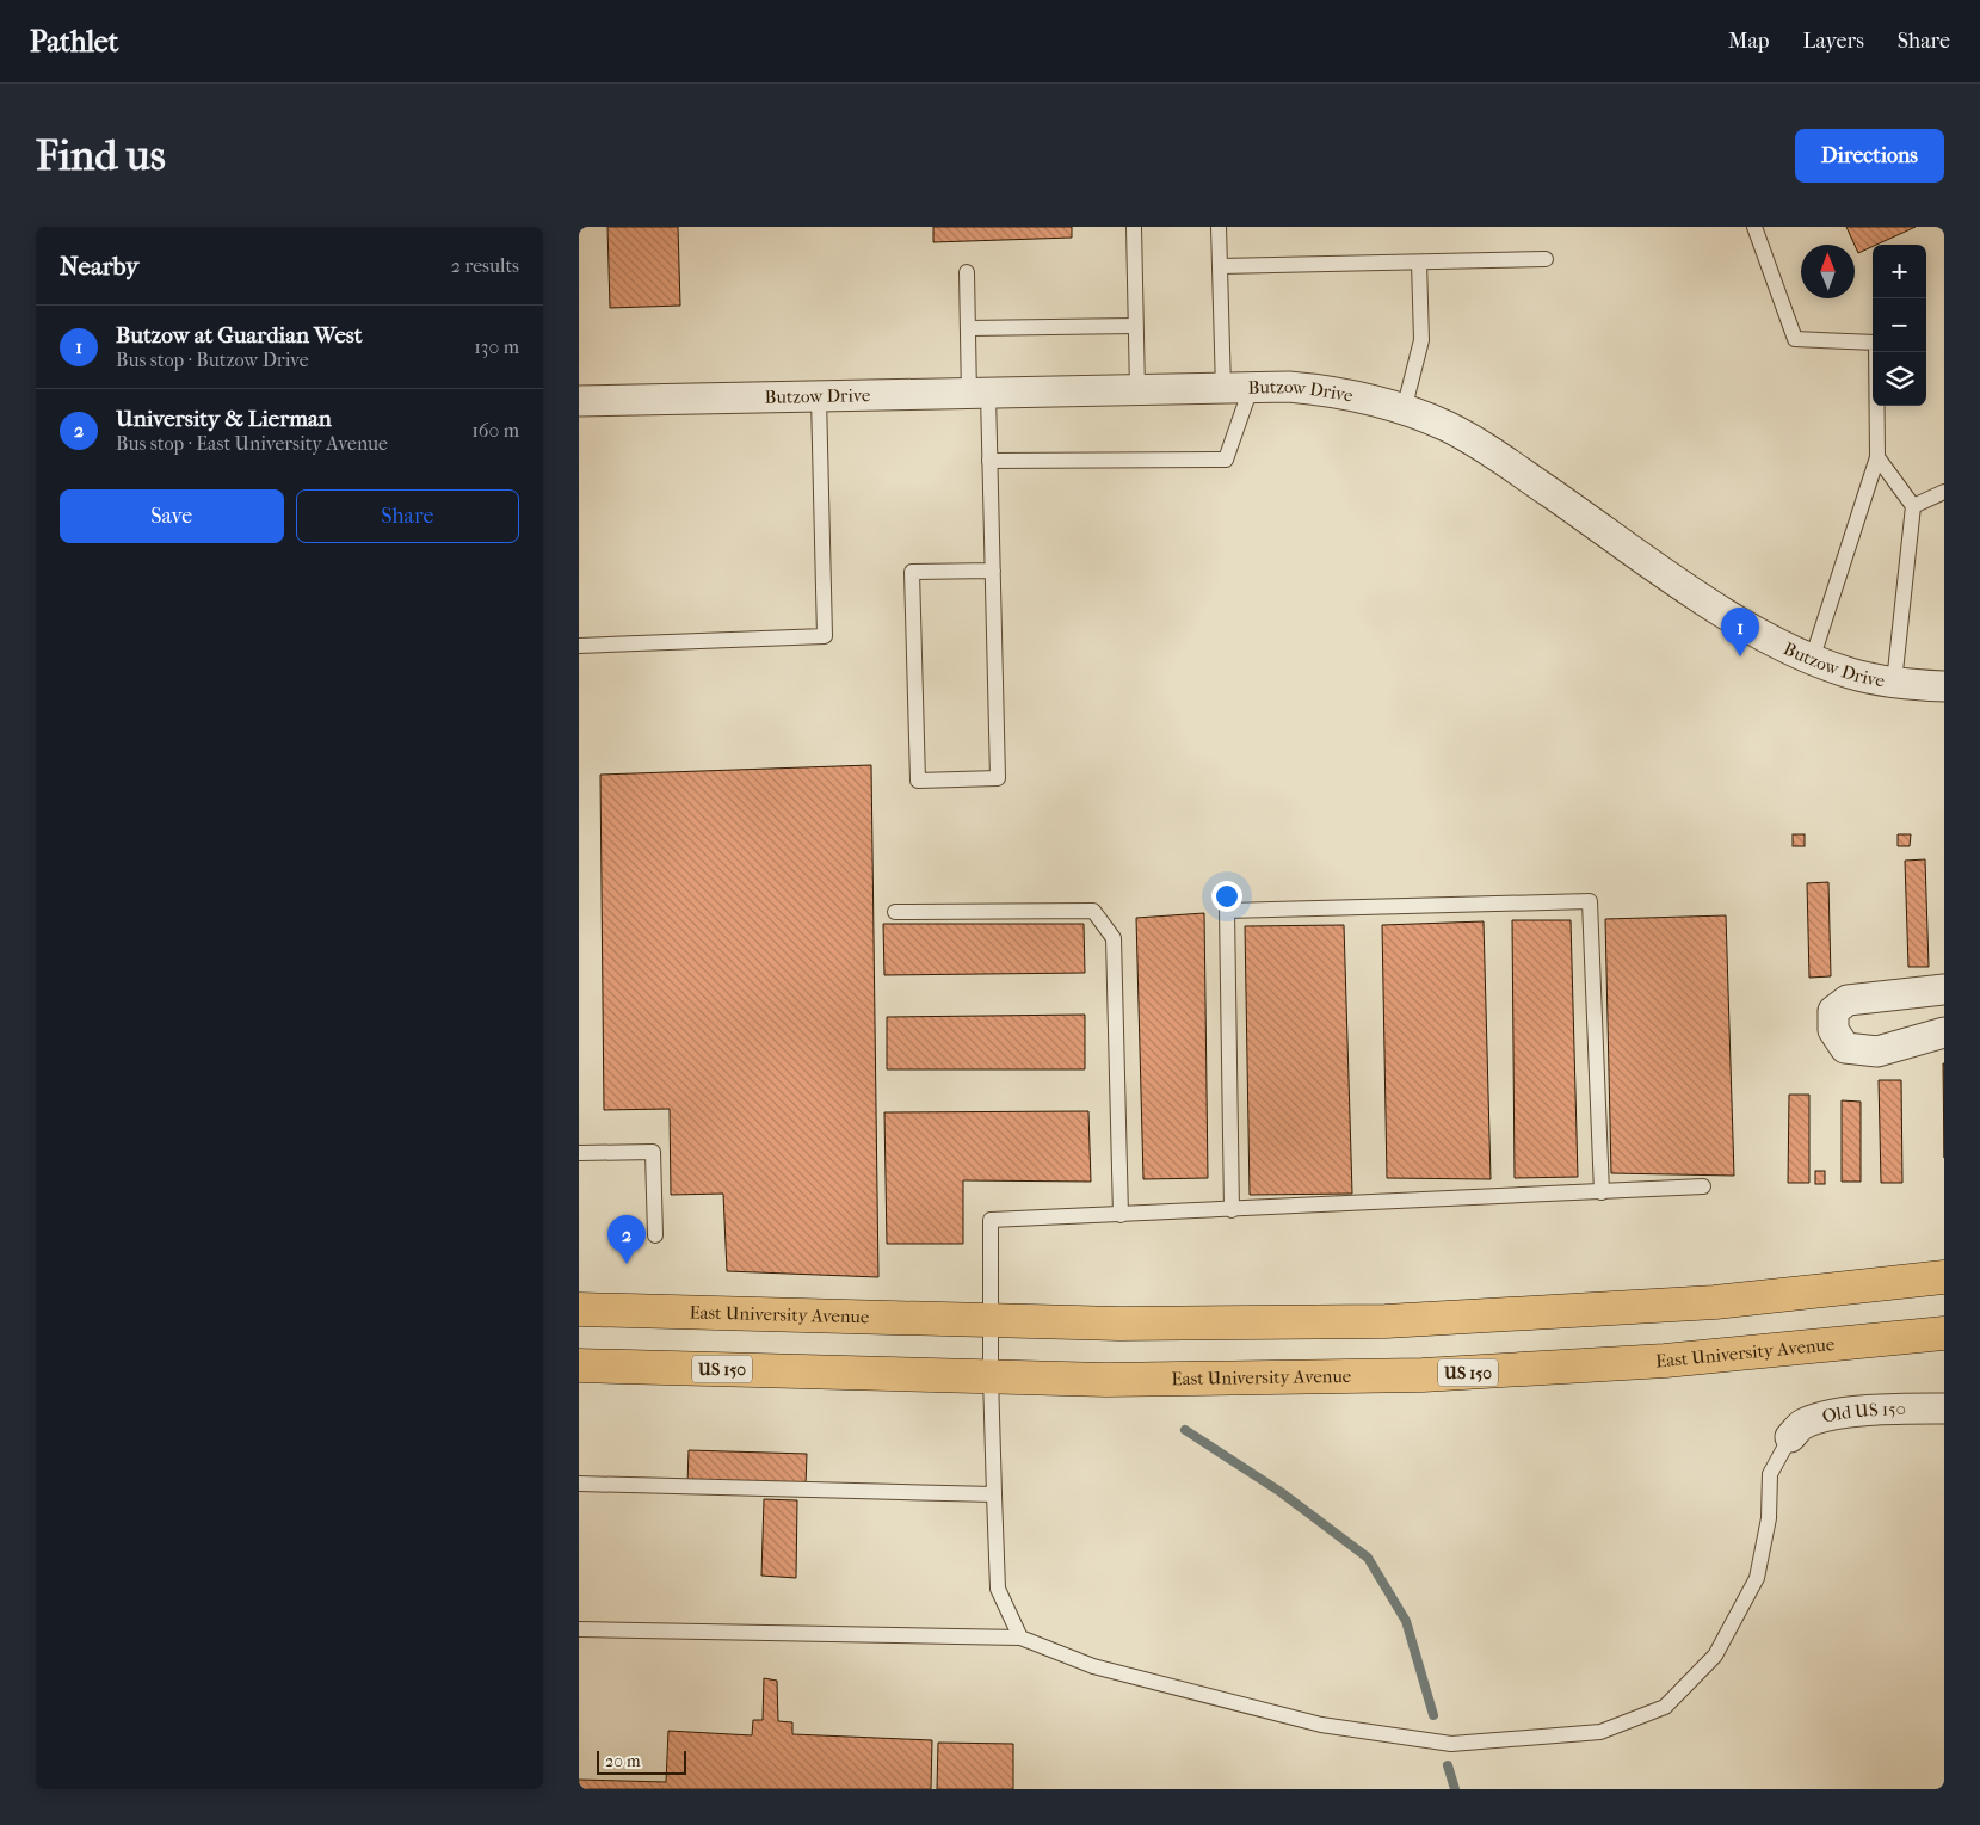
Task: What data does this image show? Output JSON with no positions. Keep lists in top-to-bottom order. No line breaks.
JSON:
{"streets":{"main road":["East University Avenue","US 150"],"street":["Butzow Drive","Old US 150"]},"scale_bar":"20 m","north":"top","page":{"header":"Pathlet","nav":["Map","Layers","Share"],"buttons":["Directions",["Save","Share"]],"title":"Find us","heading":["Nearby","2 results"],"map_buttons":["+","−"],"list":[{"mark":"1","name":"Butzow at Guardian West","note":"Bus stop · Butzow Drive","value":"130 m"},{"mark":"2","name":"University & Lierman","note":"Bus stop · East University Avenue","value":"160 m"}],"pins":["1","2"],"scale":"20 m"}}
